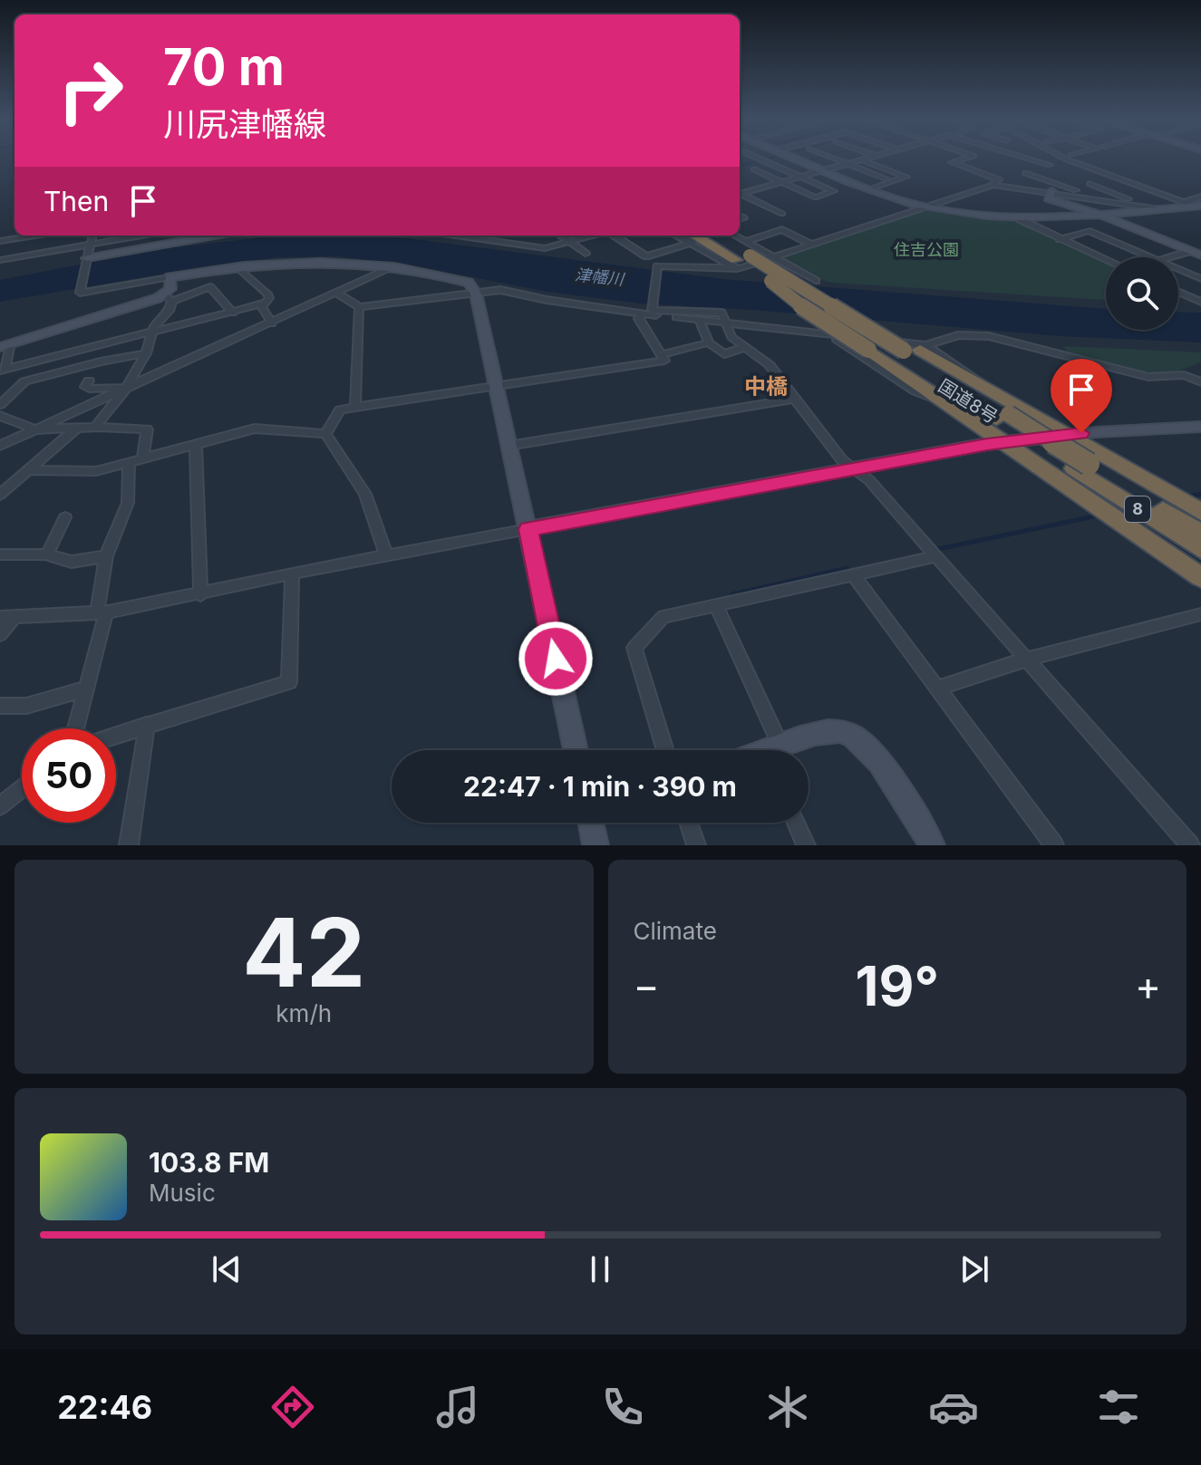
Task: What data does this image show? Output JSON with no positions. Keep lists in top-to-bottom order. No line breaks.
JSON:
{"streets":{"highway":["国道8号","8"]},"districts":["中橋"],"water":["津幡川"],"parks":["住吉公園"],"page":{"turn":["70 m","川尻津幡線"],"then":"Then","limit":"50","trip":"22:47 · 1 min · 390 m","tile":[["42","km/h"],"Climate"],"heat":["−","19°","+"],"song":["103.8 FM","Music"],"tabs":"22:46"}}
